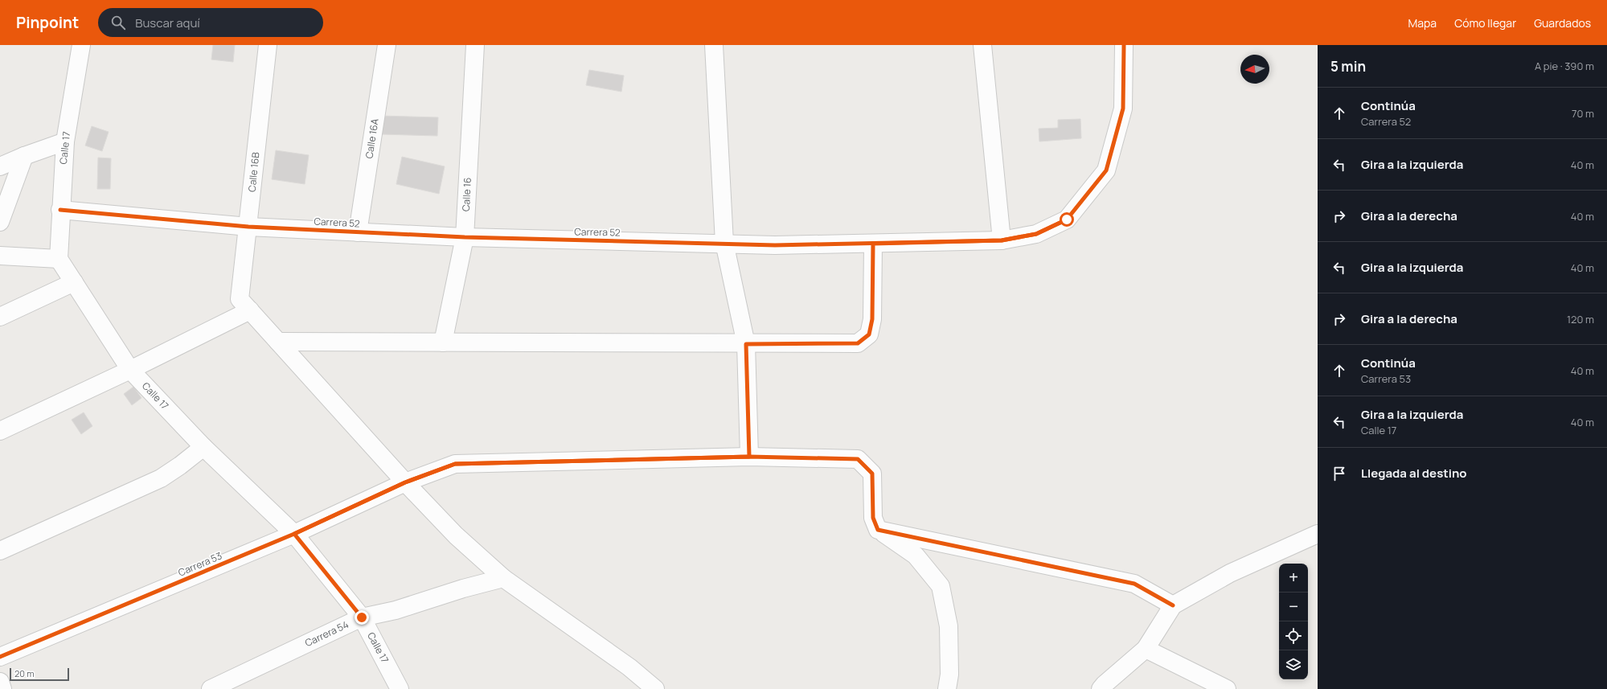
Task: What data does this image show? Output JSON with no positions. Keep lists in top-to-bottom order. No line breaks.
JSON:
{"streets":{"street":["Calle 16A","Calle 17","Calle 16B","Calle 16","Carrera 52","Carrera 53","Carrera 54"]},"crossings":[["Calle 16A","Carrera 52"],["Calle 17","Carrera 52"],["Calle 17","Carrera 53"],["Calle 17","Carrera 54"],["Calle 16B","Carrera 52"],["Calle 16","Carrera 52"]],"scale_bar":"20 m","north":"left","page":{"header":"Pinpoint","search":"Buscar aquí","nav":["Mapa","Cómo llegar","Guardados"],"heading":["5 min","A pie · 390 m"],"list":[["Continúa","Carrera 52","70 m"],["Gira a la izquierda","40 m"],["Gira a la derecha","40 m"],["Gira a la izquierda","40 m"],["Gira a la derecha","120 m"],["Continúa","Carrera 53","40 m"],["Gira a la izquierda","Calle 17","40 m"],"Llegada al destino"],"map_buttons":["+","−"],"scale":"20 m"}}
